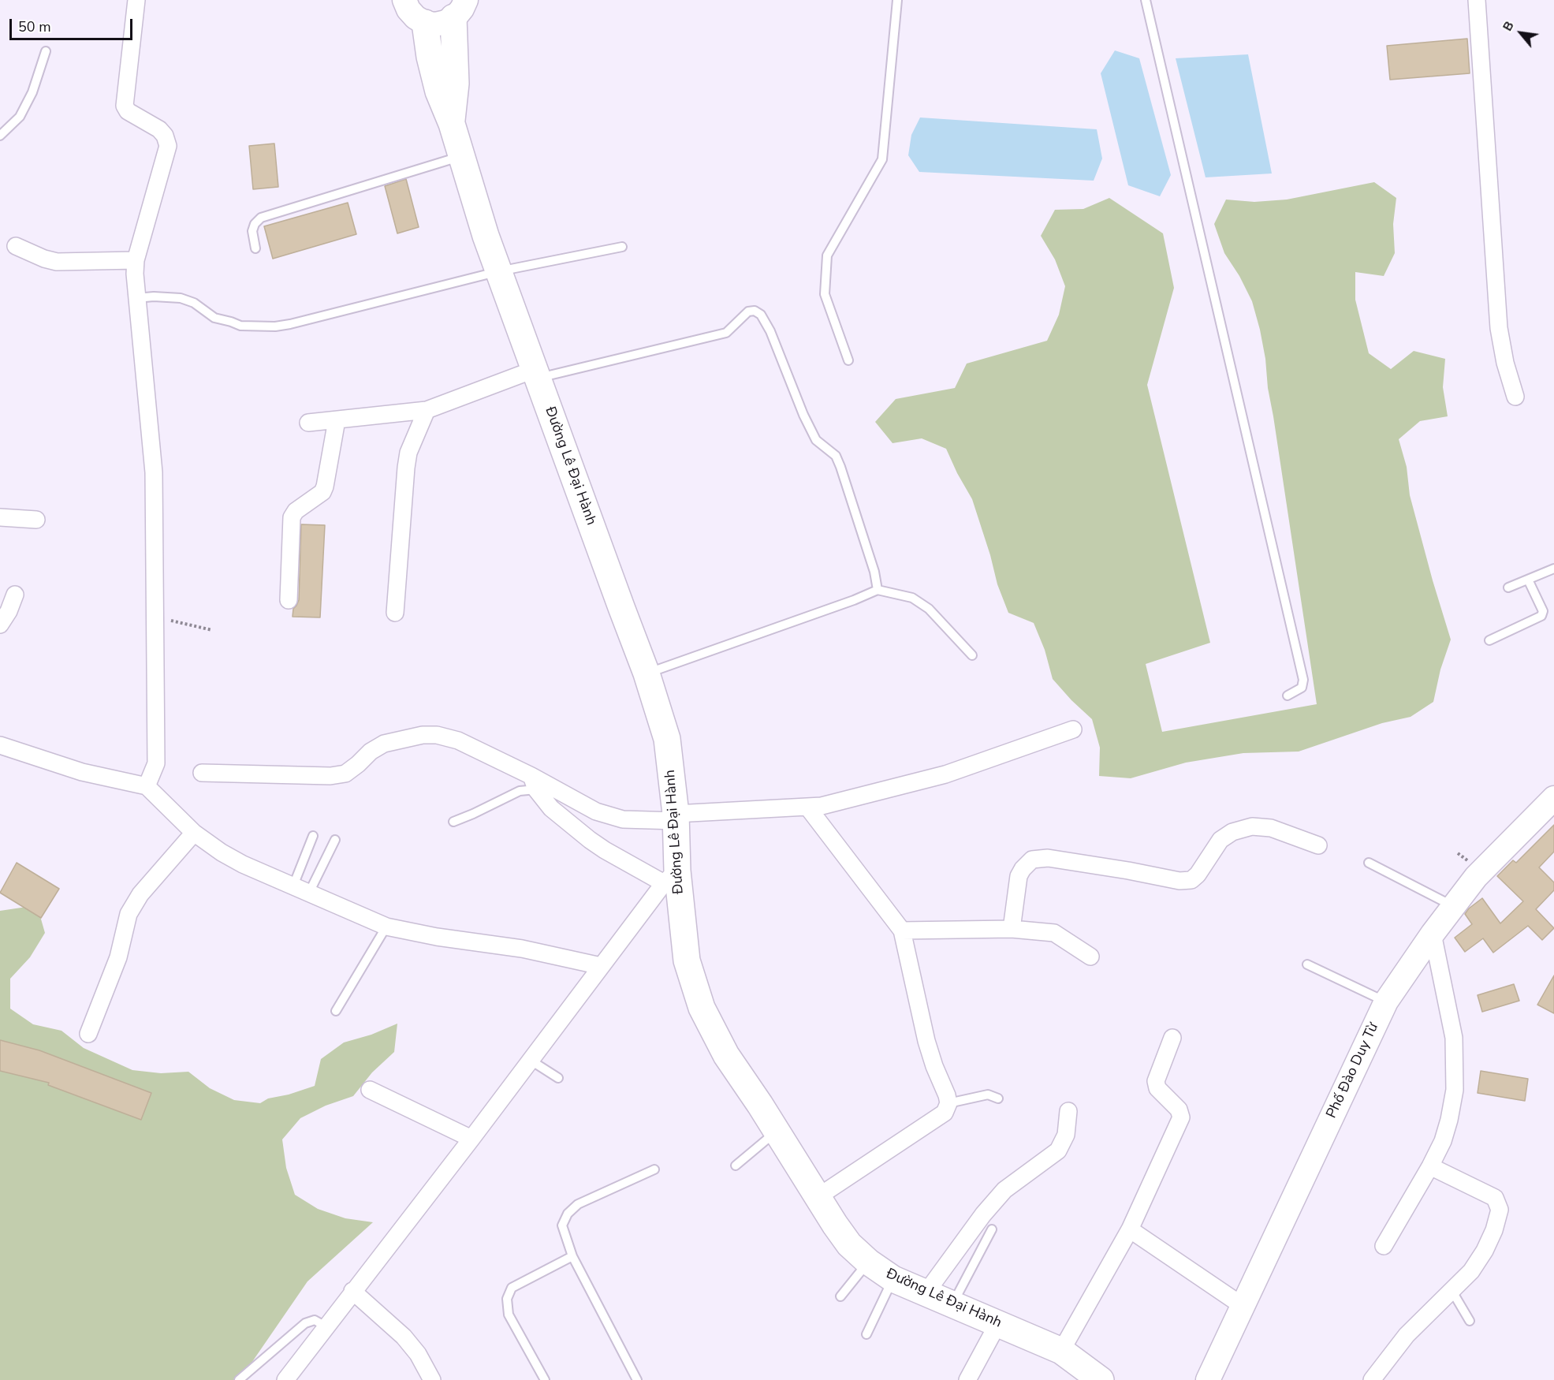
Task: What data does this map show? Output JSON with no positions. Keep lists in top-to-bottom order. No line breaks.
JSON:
{"streets":{"main road":["Đường Lê Đại Hành"],"street":["Phố Đào Duy Từ"]},"scale_bar":"50 m","north":"top left"}
